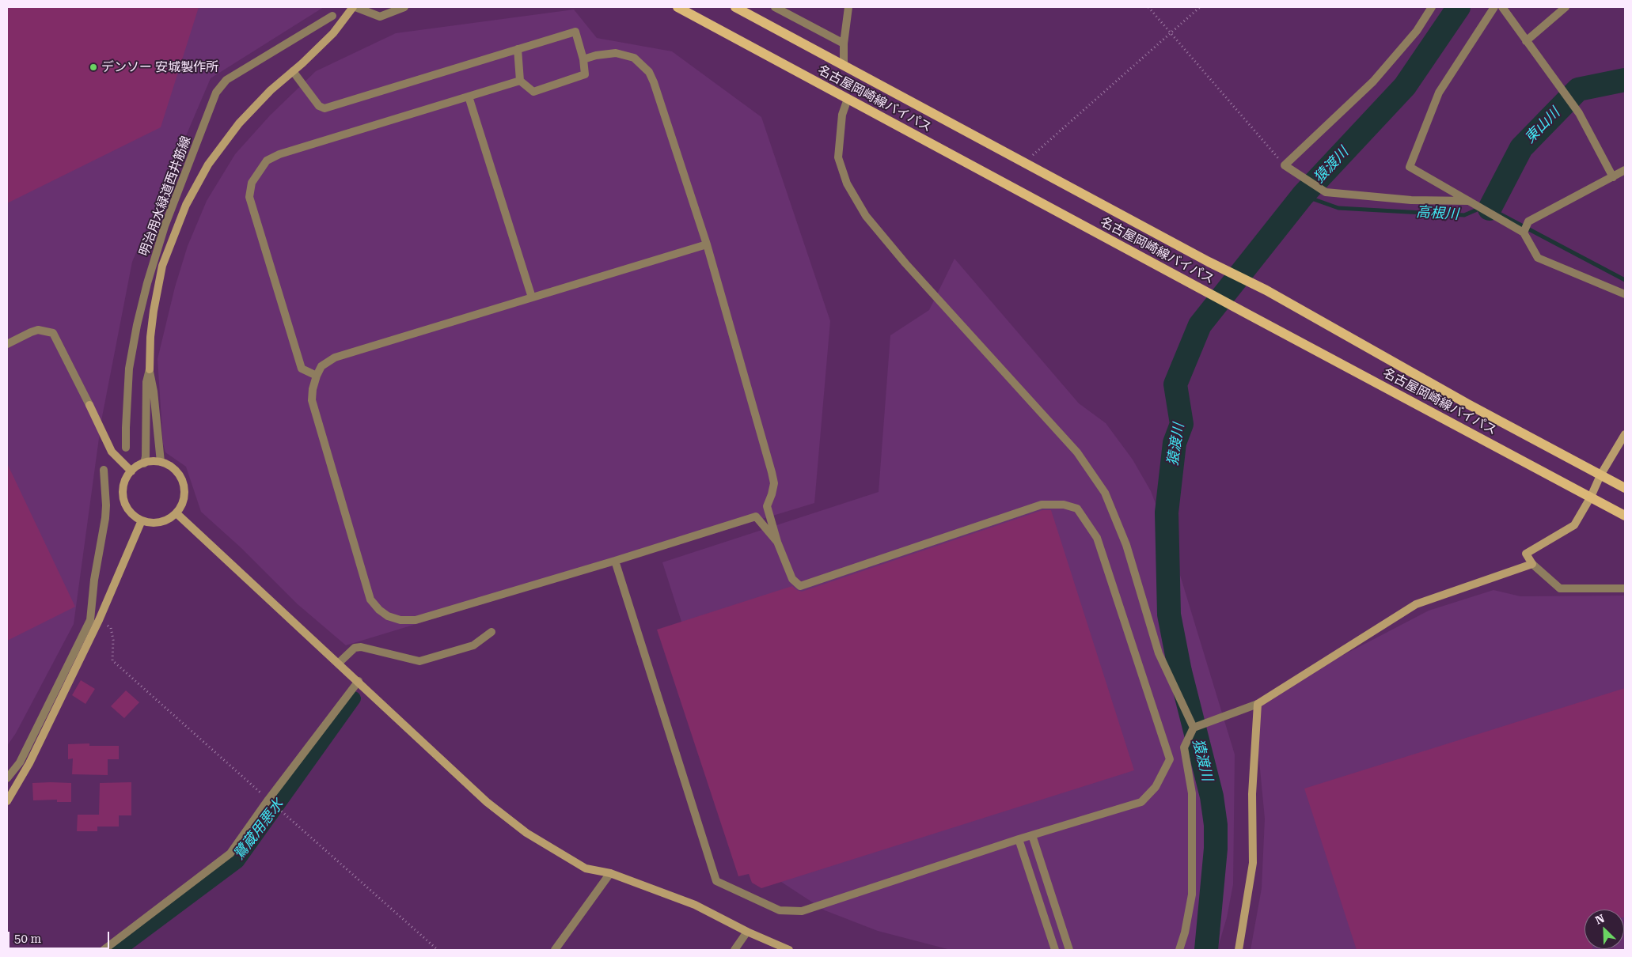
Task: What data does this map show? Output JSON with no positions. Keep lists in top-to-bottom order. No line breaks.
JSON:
{"streets":{"main road":["名古屋岡崎線バイパス"],"street":["明治用水緑道西井筋線"]},"water":["東山川","猿渡川","高根川","鷺蔵用悪水"],"places":["デンソー 安城製作所"],"scale_bar":"50 m","north":"top left"}
